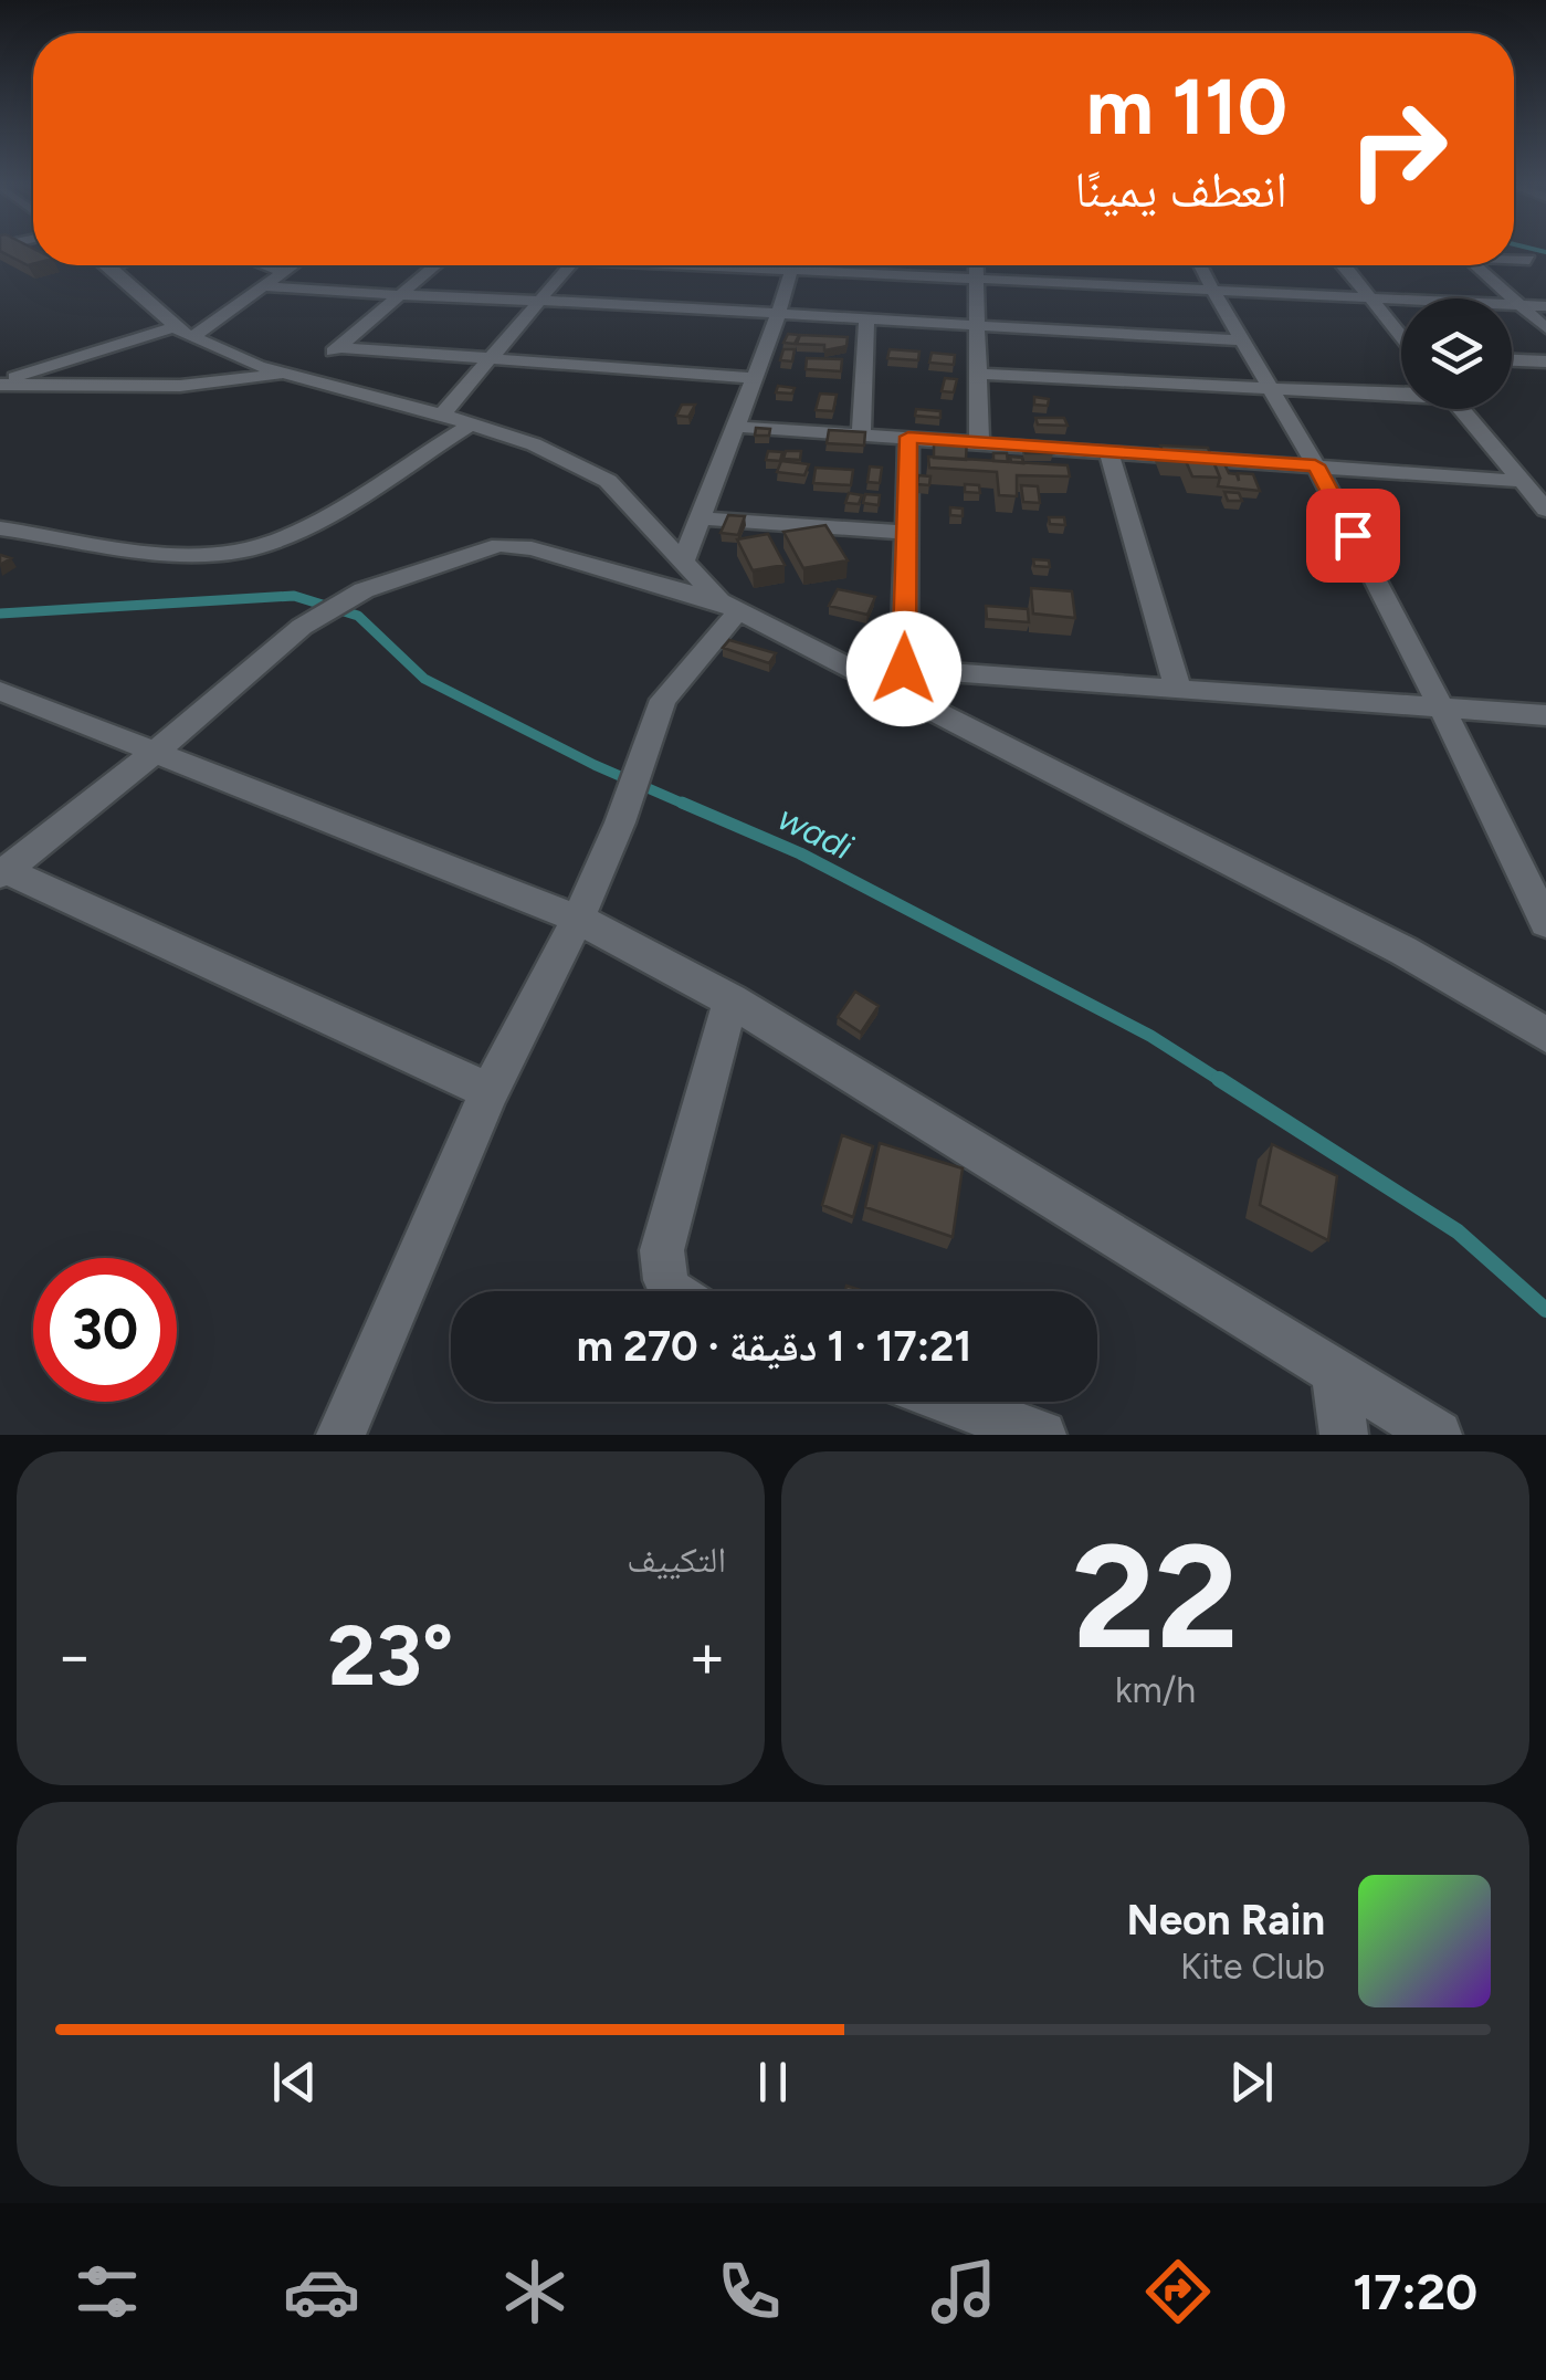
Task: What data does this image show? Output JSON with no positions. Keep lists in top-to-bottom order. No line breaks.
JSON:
{"water":["wadi"],"page":{"turn":["110 m","انعطف يمينًا"],"limit":"30","trip":"17:21 · 1 دقيقة · 270 m","tile":[["22","km/h"],"التكييف"],"heat":["−","23°","+"],"song":["Neon Rain","Kite Club"],"tabs":"17:20"}}
